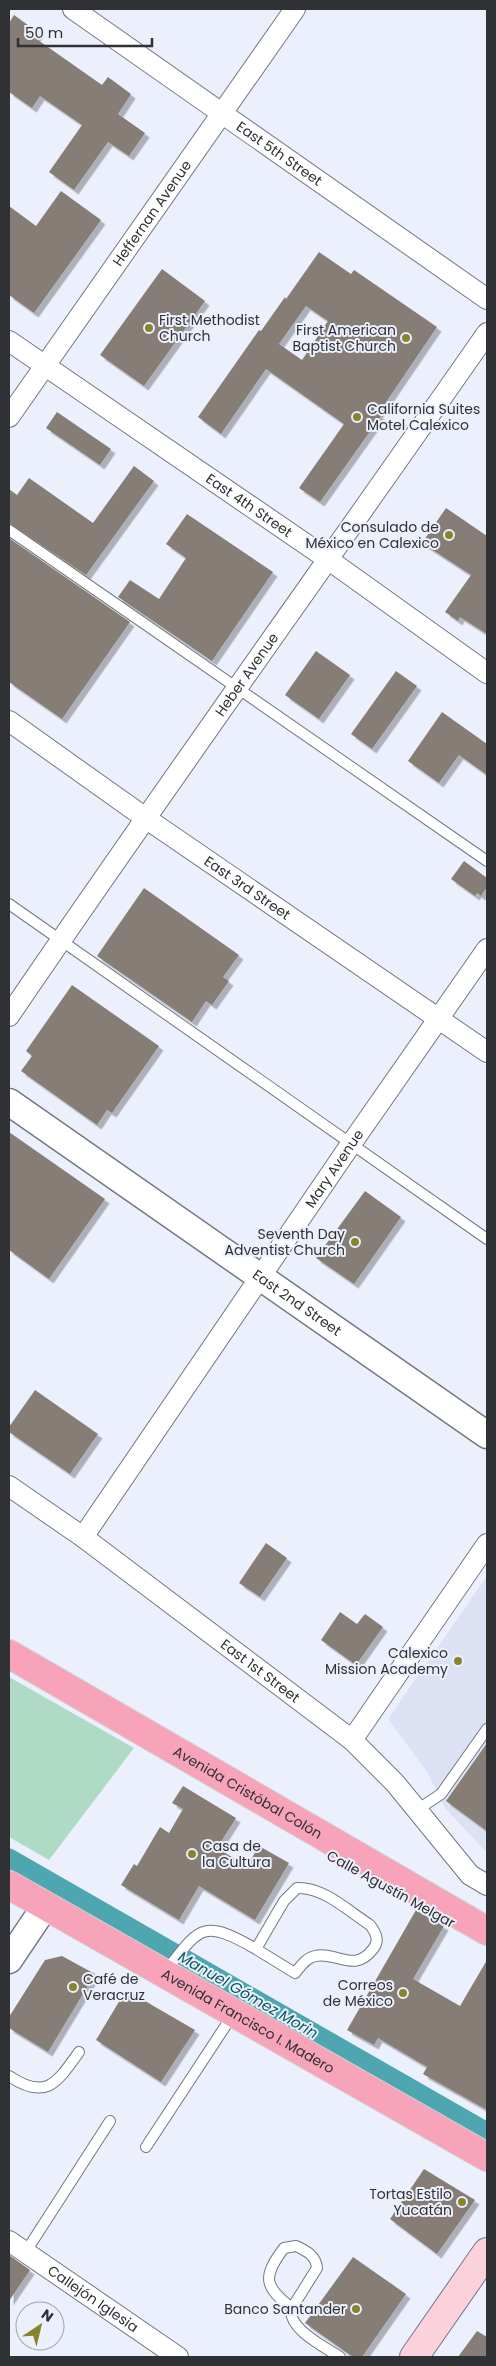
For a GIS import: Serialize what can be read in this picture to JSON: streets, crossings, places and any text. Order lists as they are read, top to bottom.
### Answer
{
  "streets": {
    "main road": ["Avenida Cristóbal Colón", "Calle Agustín Melgar", "Avenida Francisco I. Madero"],
    "street": [
      "East 5th Street",
      "Heffernan Avenue",
      "East 4th Street",
      "Heber Avenue",
      "East 3rd Street",
      "Mary Avenue",
      "East 2nd Street",
      "East 1st Street",
      "Callejón Iglesia"
    ]
  },
  "crossings": [
    ["East 5th Street", "Heffernan Avenue"],
    ["Heffernan Avenue", "East 4th Street"],
    ["East 4th Street", "Heber Avenue"],
    ["Heber Avenue", "East 3rd Street"],
    ["East 3rd Street", "Mary Avenue"],
    ["Mary Avenue", "East 2nd Street"],
    ["Mary Avenue", "East 1st Street"]
  ],
  "water": ["Manuel Gómez Morin"],
  "places": [
    "First Methodist Church",
    "First American Baptist Church",
    "California Suites Motel Calexico",
    "Consulado de México en Calexico",
    "Seventh Day Adventist Church",
    "Calexico Mission Academy",
    "Casa de la Cultura",
    "Café de Veracruz",
    "Correos de México",
    "Tortas Estilo Yucatán",
    "Banco Santander"
  ],
  "scale_bar": "50 m",
  "north": "top right"
}
